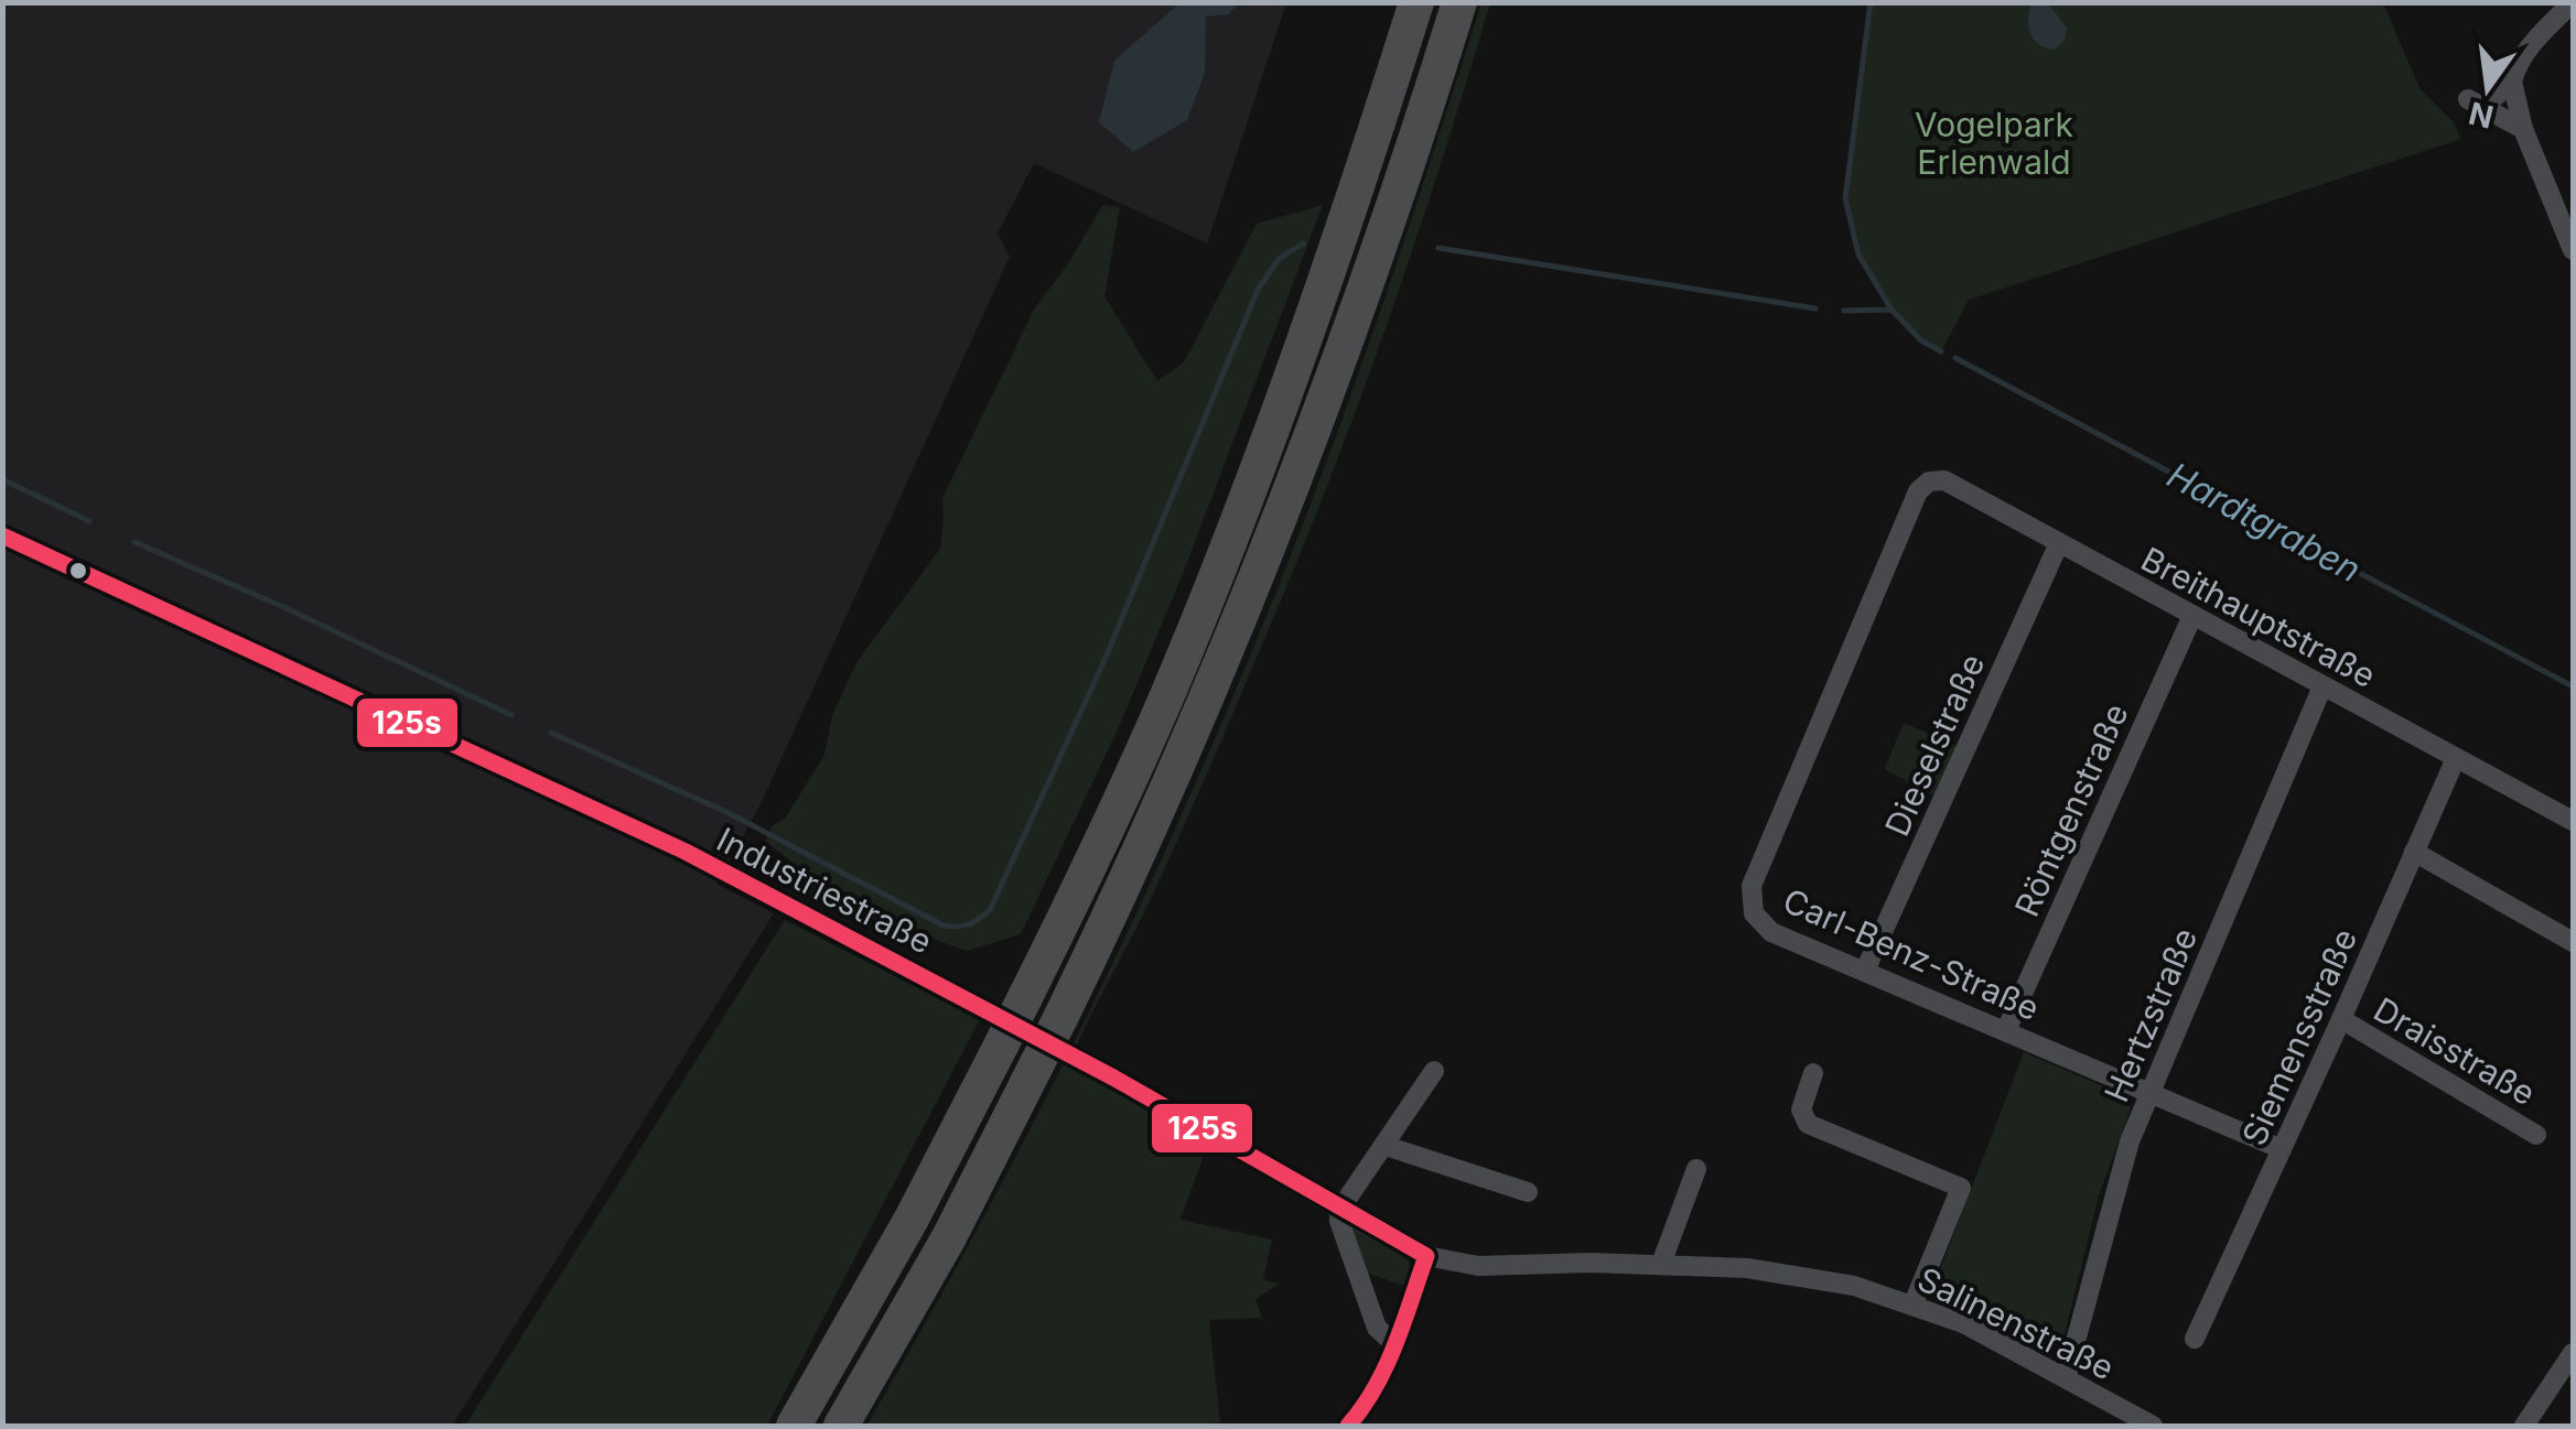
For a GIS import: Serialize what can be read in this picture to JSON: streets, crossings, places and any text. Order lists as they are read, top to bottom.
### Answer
{
  "streets": {
    "street": [
      "Breithauptstraße",
      "Dieselstraße",
      "Röntgenstraße",
      "Industriestraße",
      "Carl-Benz-Straße",
      "Hertzstraße",
      "Siemensstraße",
      "Draisstraße",
      "Salinenstraße"
    ]
  },
  "crossings": [
    ["Breithauptstraße", "Dieselstraße"],
    ["Breithauptstraße", "Röntgenstraße"],
    ["Breithauptstraße", "Carl-Benz-Straße"],
    ["Breithauptstraße", "Hertzstraße"],
    ["Breithauptstraße", "Siemensstraße"],
    ["Dieselstraße", "Carl-Benz-Straße"],
    ["Röntgenstraße", "Carl-Benz-Straße"],
    ["Industriestraße", "Salinenstraße"],
    ["Carl-Benz-Straße", "Hertzstraße"],
    ["Carl-Benz-Straße", "Siemensstraße"],
    ["Hertzstraße", "Salinenstraße"],
    ["Siemensstraße", "Draisstraße"]
  ],
  "water": ["Hardtgraben"],
  "parks": ["Vogelpark Erlenwald"],
  "lines": ["transit line 125s"],
  "north": "bottom"
}
